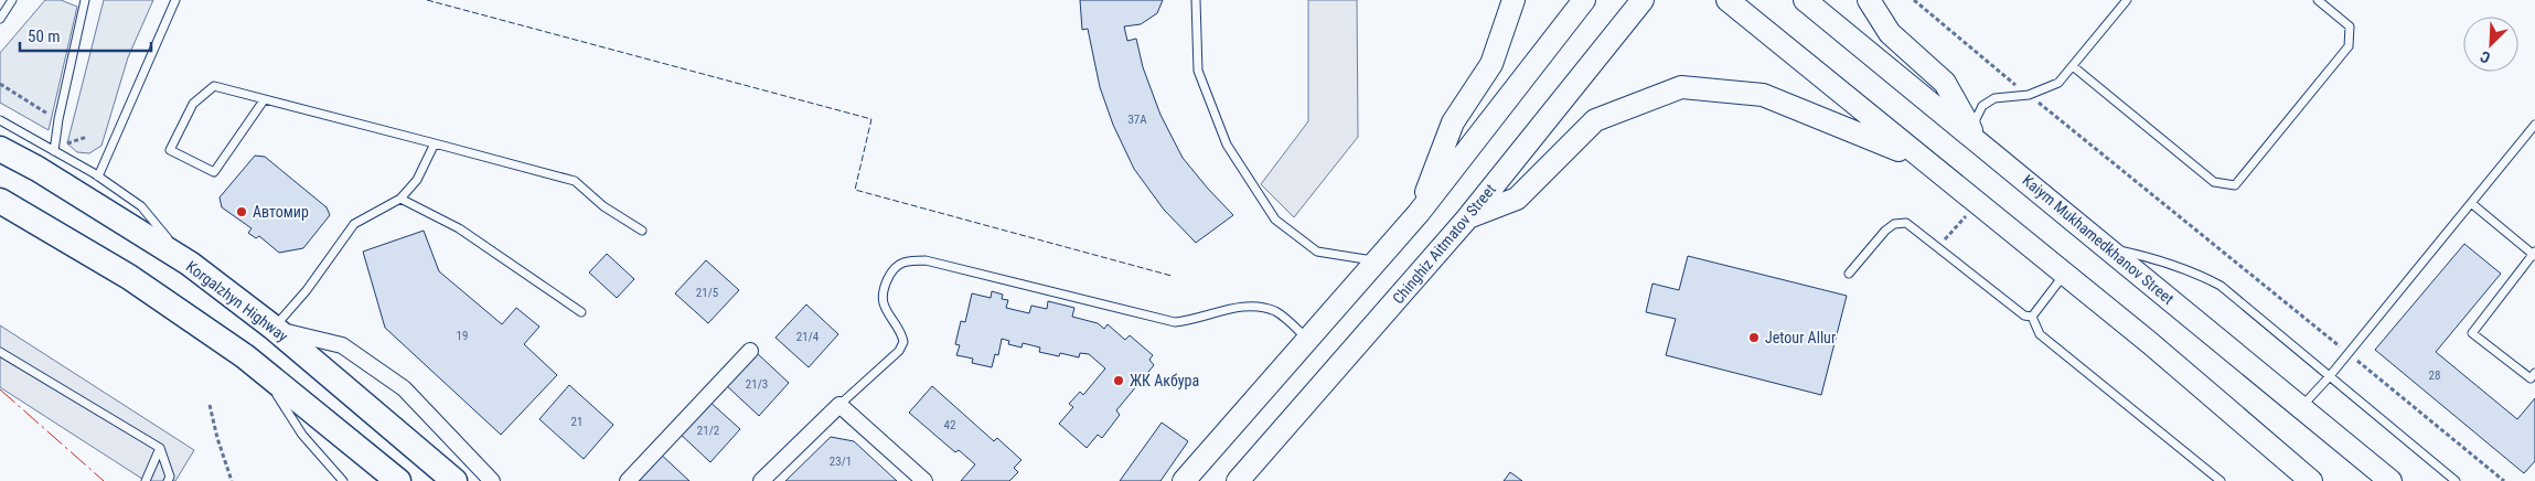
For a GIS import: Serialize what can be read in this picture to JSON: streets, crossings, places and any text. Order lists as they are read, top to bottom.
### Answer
{
  "streets": {
    "main road": ["Kaiym Mukhamedkhanov Street", "Chinghiz Aitmatov Street", "Korgalzhyn Highway"]
  },
  "places": ["Автомир", "Jetour Allur", "ЖК Акбура"],
  "house_numbers": [
    "37А",
    "21/5",
    "19",
    "21/4",
    "28",
    "21/3",
    "21",
    "42",
    "21/2",
    "23/1"
  ],
  "scale_bar": "50 m",
  "north": "bottom left"
}
